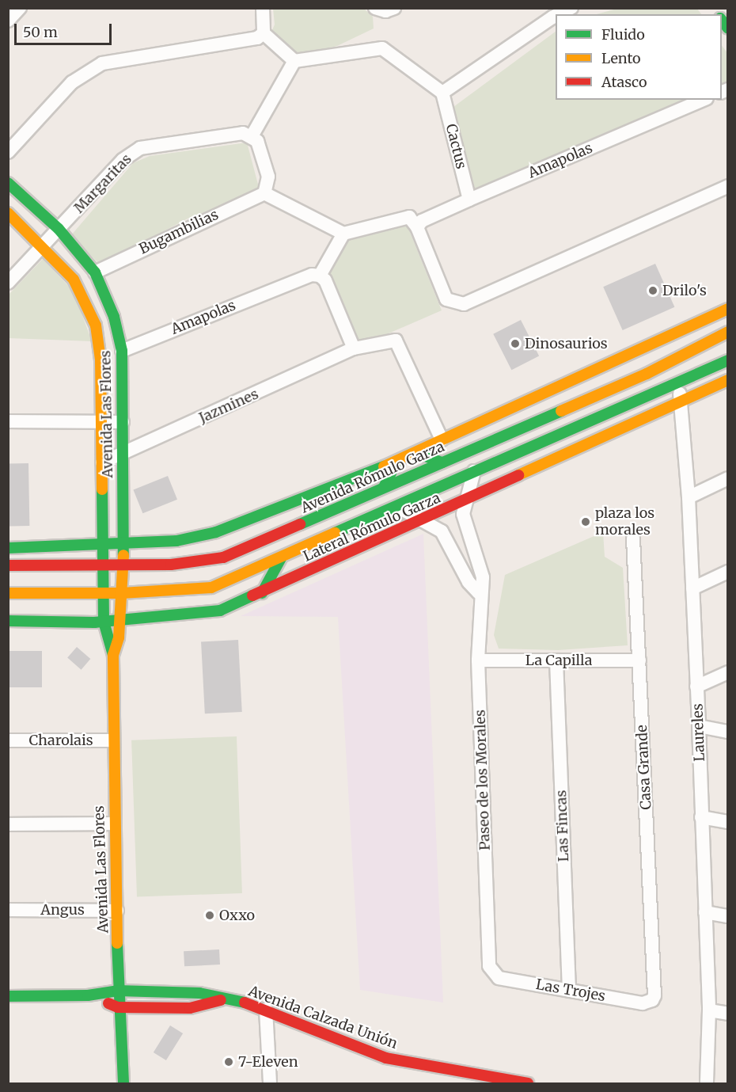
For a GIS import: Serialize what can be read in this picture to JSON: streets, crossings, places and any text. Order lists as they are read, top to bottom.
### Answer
{
  "streets": {
    "street": [
      "Cactus",
      "Amapolas",
      "Margaritas",
      "Bugambilias",
      "Jazmines",
      "Avenida Las Flores",
      "Avenida Rómulo Garza",
      "Lateral Rómulo Garza",
      "La Capilla",
      "Laureles",
      "Charolais",
      "Casa Grande",
      "Paseo de los Morales",
      "Las Fincas",
      "Angus",
      "Las Trojes",
      "Avenida Calzada Unión"
    ]
  },
  "crossings": [
    ["Cactus", "Amapolas"],
    ["Amapolas", "Avenida Las Flores"],
    ["Margaritas", "Avenida Las Flores"],
    ["Bugambilias", "Avenida Las Flores"],
    ["Jazmines", "Avenida Las Flores"],
    ["Avenida Las Flores", "Avenida Rómulo Garza"],
    ["Avenida Las Flores", "Lateral Rómulo Garza"],
    ["Avenida Las Flores", "Charolais"],
    ["Avenida Las Flores", "Angus"],
    ["Avenida Las Flores", "Avenida Calzada Unión"],
    ["Lateral Rómulo Garza", "Laureles"],
    ["Lateral Rómulo Garza", "Paseo de los Morales"],
    ["La Capilla", "Casa Grande"],
    ["La Capilla", "Paseo de los Morales"],
    ["La Capilla", "Las Fincas"],
    ["Casa Grande", "Las Trojes"],
    ["Paseo de los Morales", "Las Trojes"],
    ["Las Fincas", "Las Trojes"]
  ],
  "places": [
    "Drilo's",
    "Dinosaurios",
    "plaza los morales",
    "Oxxo",
    "7-Eleven"
  ],
  "legend": ["Fluido", "Lento", "Atasco"],
  "scale_bar": "50 m"
}
